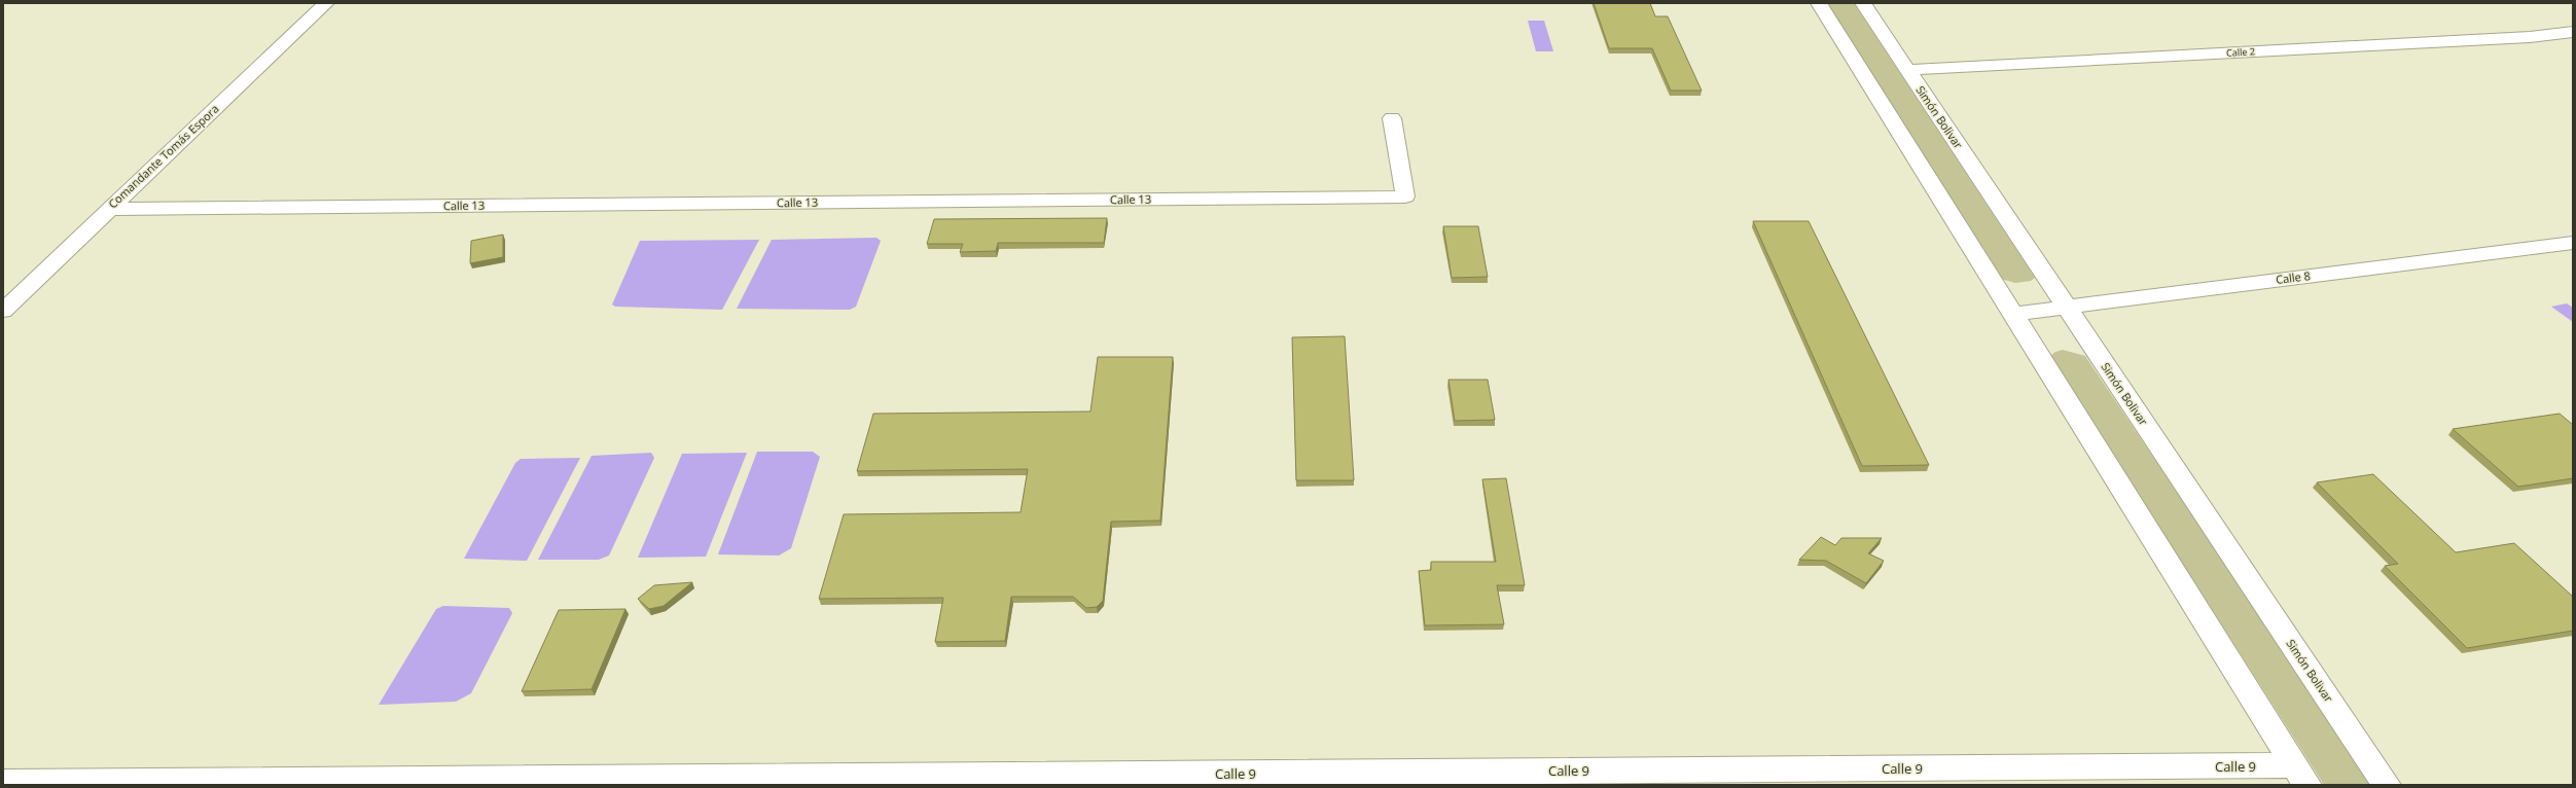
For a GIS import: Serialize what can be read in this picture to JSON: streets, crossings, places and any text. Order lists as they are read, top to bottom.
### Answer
{
  "streets": {
    "street": [
      "Calle 2",
      "Simón Bolivar",
      "Comandante Tomás Espora",
      "Calle 13",
      "Calle 8",
      "Calle 9"
    ]
  },
  "crossings": [
    ["Calle 2", "Simón Bolivar"],
    ["Simón Bolivar", "Calle 8"],
    ["Comandante Tomás Espora", "Calle 13"]
  ]
}
